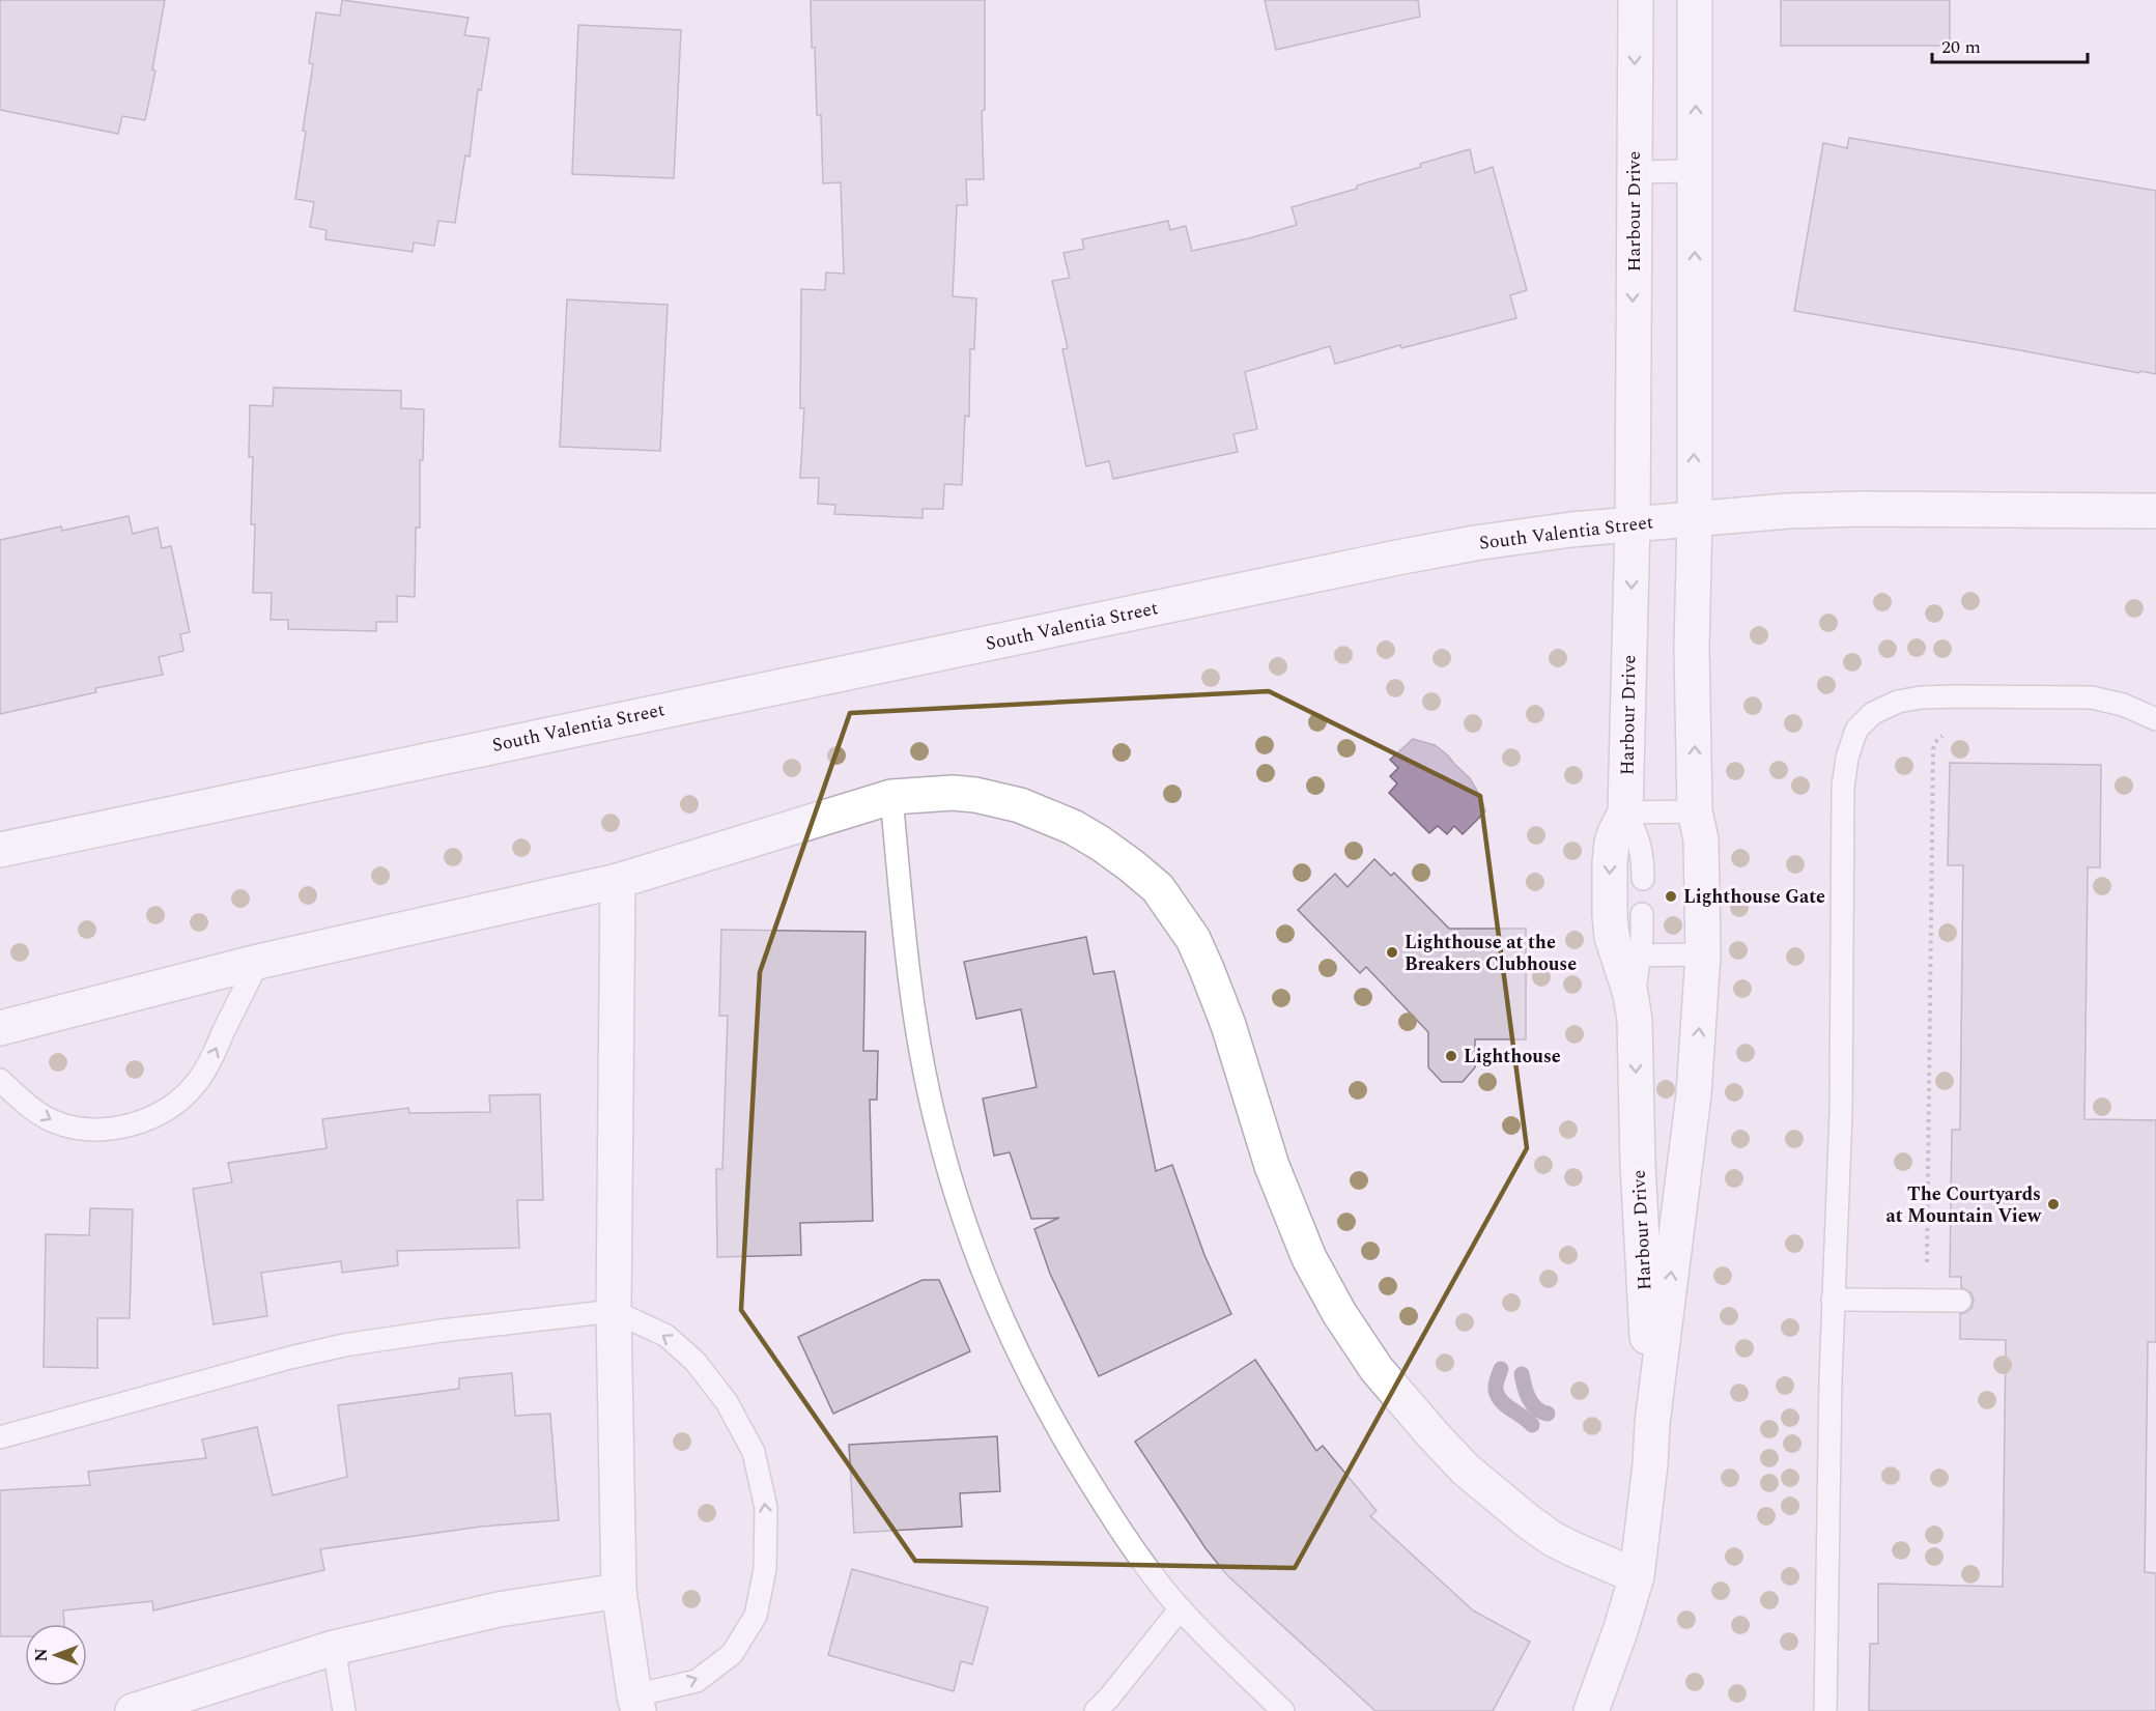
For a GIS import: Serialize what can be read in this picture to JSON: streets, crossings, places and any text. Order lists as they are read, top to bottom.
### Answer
{
  "streets": {
    "street": ["Harbour Drive", "South Valentia Street"]
  },
  "crossings": [
    ["Harbour Drive", "South Valentia Street"]
  ],
  "places": [
    "Lighthouse Gate",
    "Lighthouse at the Breakers Clubhouse",
    "Lighthouse",
    "The Courtyards at Mountain View"
  ],
  "scale_bar": "20 m",
  "north": "left"
}
